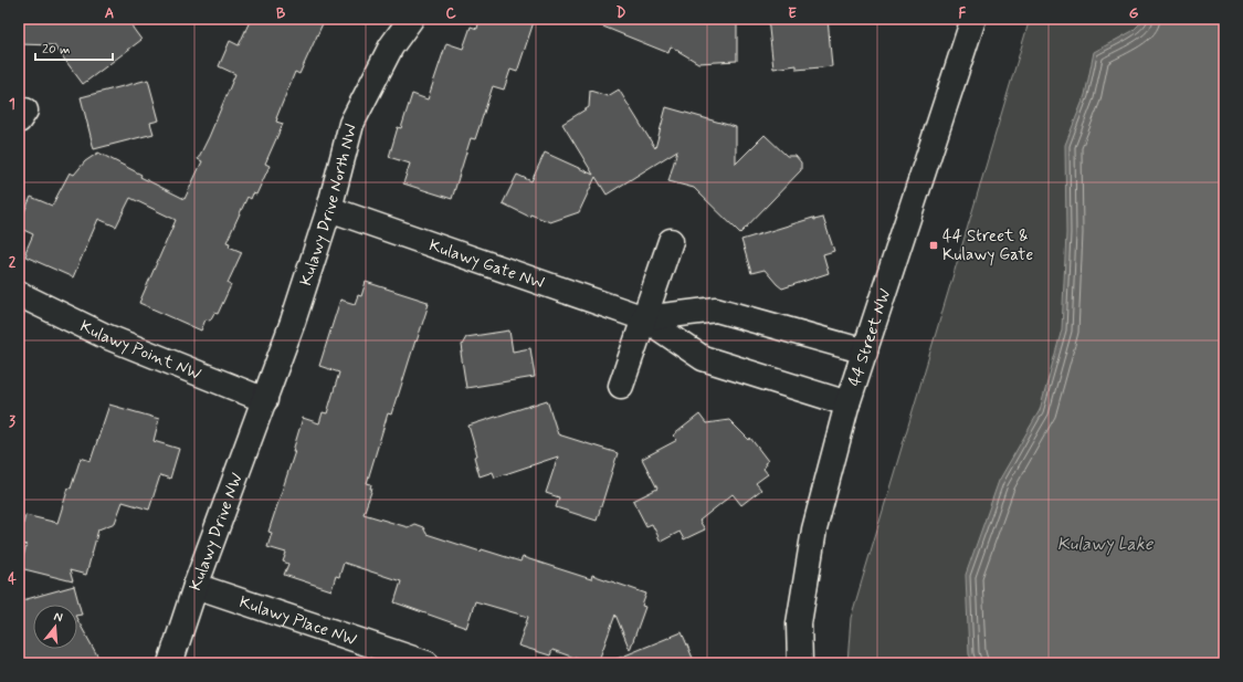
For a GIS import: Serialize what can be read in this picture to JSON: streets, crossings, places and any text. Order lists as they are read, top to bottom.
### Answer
{
  "streets": {
    "street": [
      "Kulawy Drive North NW",
      "Kulawy Gate NW",
      "44 Street NW",
      "Kulawy Point NW",
      "Kulawy Drive NW",
      "Kulawy Place NW"
    ]
  },
  "crossings": [
    ["Kulawy Drive North NW", "Kulawy Gate NW"],
    ["Kulawy Drive North NW", "Kulawy Point NW"],
    ["Kulawy Drive North NW", "Kulawy Drive NW"],
    ["Kulawy Gate NW", "44 Street NW"],
    ["Kulawy Point NW", "Kulawy Drive NW"],
    ["Kulawy Drive NW", "Kulawy Place NW"]
  ],
  "water": ["Kulawy Lake"],
  "places": {
    "transit": ["44 Street & Kulawy Gate"]
  },
  "scale_bar": "20 m",
  "north": "top",
  "grid": {
    "columns": [
      "A",
      "B",
      "C",
      "D",
      "E",
      "F",
      "G"
    ],
    "rows": [
      "1",
      "2",
      "3",
      "4"
    ]
  }
}
